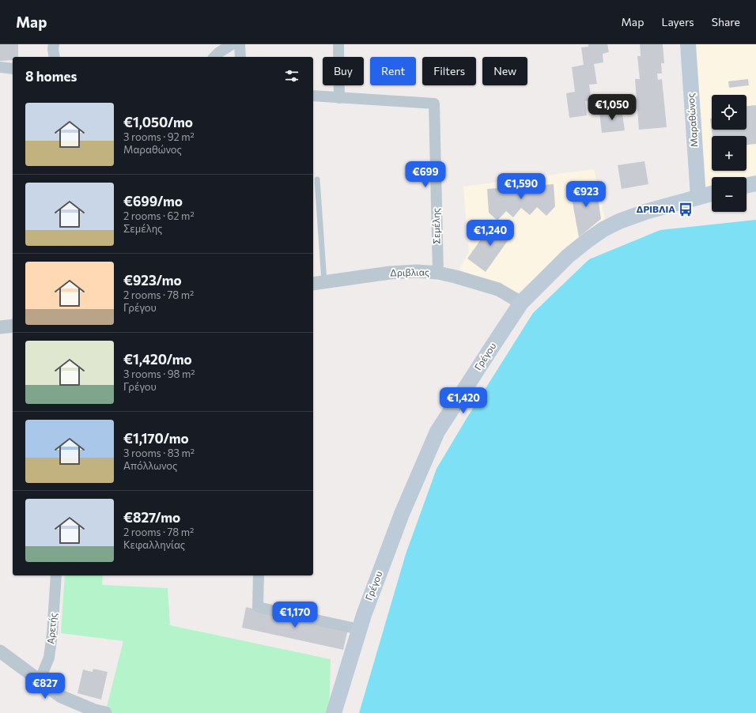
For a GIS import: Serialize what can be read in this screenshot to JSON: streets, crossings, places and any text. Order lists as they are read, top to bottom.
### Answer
{
  "streets": {
    "main road": ["Μαραθώνος", "Γρέγου"],
    "street": ["Σεμέλης", "Δριβλιας", "Αρετής"]
  },
  "crossings": [
    ["Μαραθώνος", "Γρέγου"],
    ["Σεμέλης", "Δριβλιας"],
    ["Δριβλιας", "Γρέγου"]
  ],
  "places": {
    "bus stop": ["ΔΡΙΒΛΙΑ"]
  },
  "page": {
    "header": "Map",
    "nav": ["Map", "Layers", "Share"],
    "chip": [
      "Buy",
      "Rent",
      "Filters",
      "New"
    ],
    "heading": "8 homes",
    "price": [
      "€1,050",
      "€699",
      "€1,590",
      "€923",
      "€1,240",
      "€1,420",
      "€1,170",
      "€827"
    ],
    "map_buttons": ["+", "−"],
    "list": [
      {
        "name": "€1,050/mo",
        "note": "3 rooms · 92 m² · Μαραθώνος"
      },
      {
        "name": "€699/mo",
        "note": "2 rooms · 62 m² · Σεμέλης"
      },
      {
        "name": "€923/mo",
        "note": "2 rooms · 78 m² · Γρέγου"
      },
      {
        "name": "€1,420/mo",
        "note": "3 rooms · 98 m² · Γρέγου"
      },
      {
        "name": "€1,170/mo",
        "note": "3 rooms · 83 m² · Απόλλωνος"
      },
      {
        "name": "€827/mo",
        "note": "2 rooms · 78 m² · Κεφαλληνίας"
      }
    ]
  }
}
